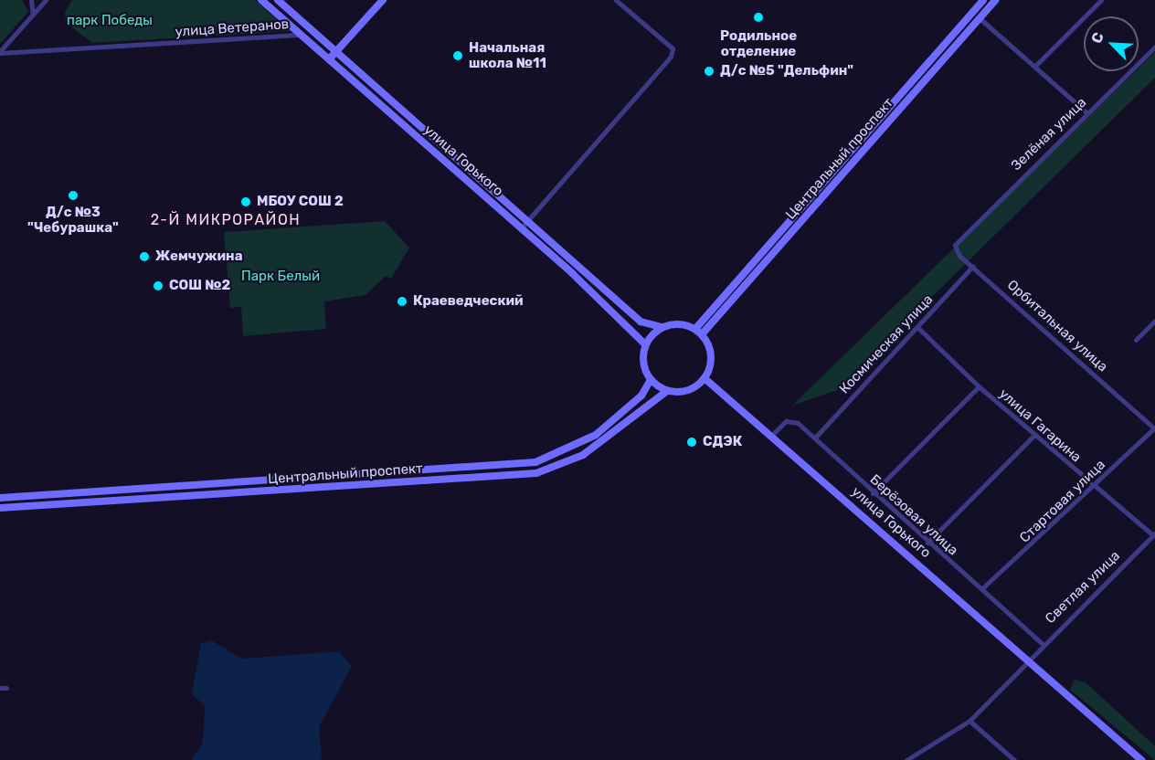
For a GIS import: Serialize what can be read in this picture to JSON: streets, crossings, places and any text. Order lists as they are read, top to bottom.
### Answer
{
  "streets": {
    "main road": ["Центральный проспект", "улица Горького"],
    "street": [
      "улица Ветеранов",
      "Зелёная улица",
      "Орбитальная улица",
      "Космическая улица",
      "улица Гагарина",
      "Стартовая улица",
      "Берёзовая улица",
      "Светлая улица"
    ]
  },
  "crossings": [
    ["улица Ветеранов", "улица Горького"],
    ["Зелёная улица", "Орбитальная улица"],
    ["Центральный проспект", "улица Горького"],
    ["улица Горького", "Берёзовая улица"],
    ["улица Горького", "Светлая улица"],
    ["Орбитальная улица", "Космическая улица"],
    ["Орбитальная улица", "Стартовая улица"],
    ["Космическая улица", "улица Гагарина"],
    ["Космическая улица", "Берёзовая улица"],
    ["улица Гагарина", "Стартовая улица"],
    ["улица Гагарина", "Светлая улица"],
    ["Стартовая улица", "Берёзовая улица"],
    ["Берёзовая улица", "Светлая улица"]
  ],
  "districts": ["2-Й МИКРОРАЙОН"],
  "parks": ["парк Победы", "Парк Белый"],
  "places": [
    "Родильное отделение",
    "Начальная школа №11",
    "Д/c №5 \"Дельфин\"",
    "Д/c №3 \"Чебурашка\"",
    "МБОУ СОШ 2",
    "Жемчужина",
    "СОШ №2",
    "Краеведческий",
    "СДЭК"
  ],
  "north": "top left"
}
